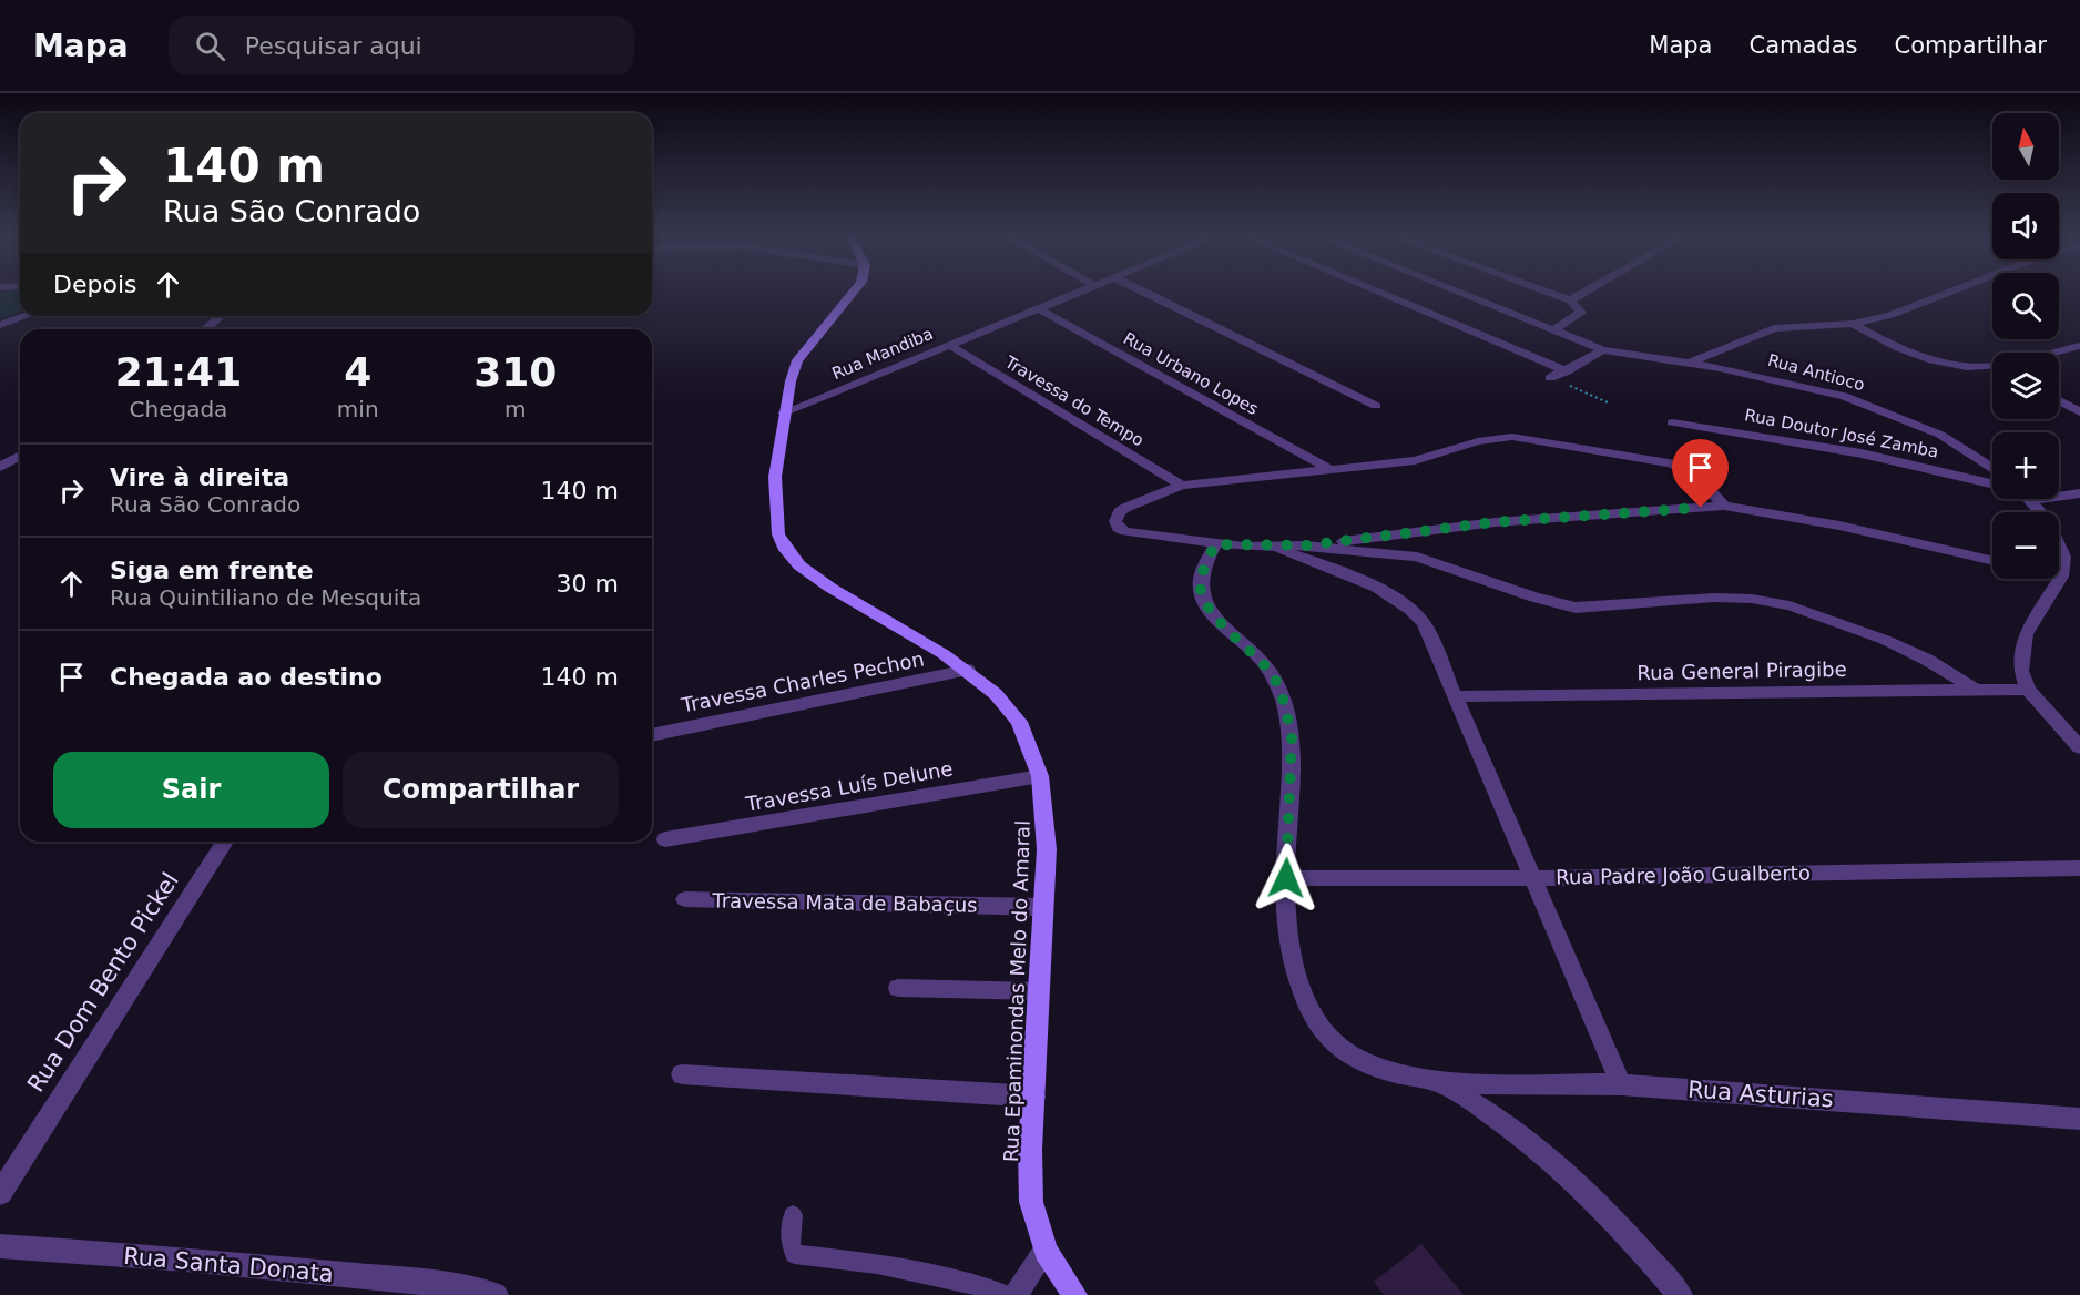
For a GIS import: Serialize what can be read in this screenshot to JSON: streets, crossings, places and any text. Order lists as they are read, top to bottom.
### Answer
{
  "streets": {
    "street": [
      "Rua Mandiba",
      "Rua Antioco",
      "Rua Urbano Lopes",
      "Travessa do Tempo",
      "Rua Doutor José Zamba",
      "Rua General Piragibe",
      "Travessa Charles Pechon",
      "Travessa Luís Delune",
      "Rua Padre João Gualberto",
      "Travessa Mata de Babaçus",
      "Rua Dom Bento Pickel",
      "Rua Epaminondas Melo do Amaral",
      "Rua Asturias",
      "Rua Santa Donata"
    ]
  },
  "crossings": [
    ["Rua Mandiba", "Rua Urbano Lopes"],
    ["Rua Mandiba", "Travessa do Tempo"],
    ["Rua Mandiba", "Rua Epaminondas Melo do Amaral"],
    ["Travessa Charles Pechon", "Rua Epaminondas Melo do Amaral"],
    ["Travessa Luís Delune", "Rua Epaminondas Melo do Amaral"],
    ["Rua Padre João Gualberto", "Rua Asturias"],
    ["Travessa Mata de Babaçus", "Rua Epaminondas Melo do Amaral"]
  ],
  "north": "top",
  "page": {
    "header": "Mapa",
    "search": "Pesquisar aqui",
    "nav": ["Mapa", "Camadas", "Compartilhar"],
    "map_buttons": ["+", "−"],
    "turn": ["140 m", "Rua São Conrado"],
    "then": "Depois",
    "eta": [
      "21:41",
      "Chegada",
      "4",
      "min",
      "310",
      "m"
    ],
    "list": [
      {
        "name": "Vire à direita",
        "note": "Rua São Conrado",
        "value": "140 m"
      },
      {
        "name": "Siga em frente",
        "note": "Rua Quintiliano de Mesquita",
        "value": "30 m"
      },
      {
        "name": "Chegada ao destino",
        "value": "140 m"
      }
    ],
    "buttons": ["Sair", "Compartilhar"]
  }
}
